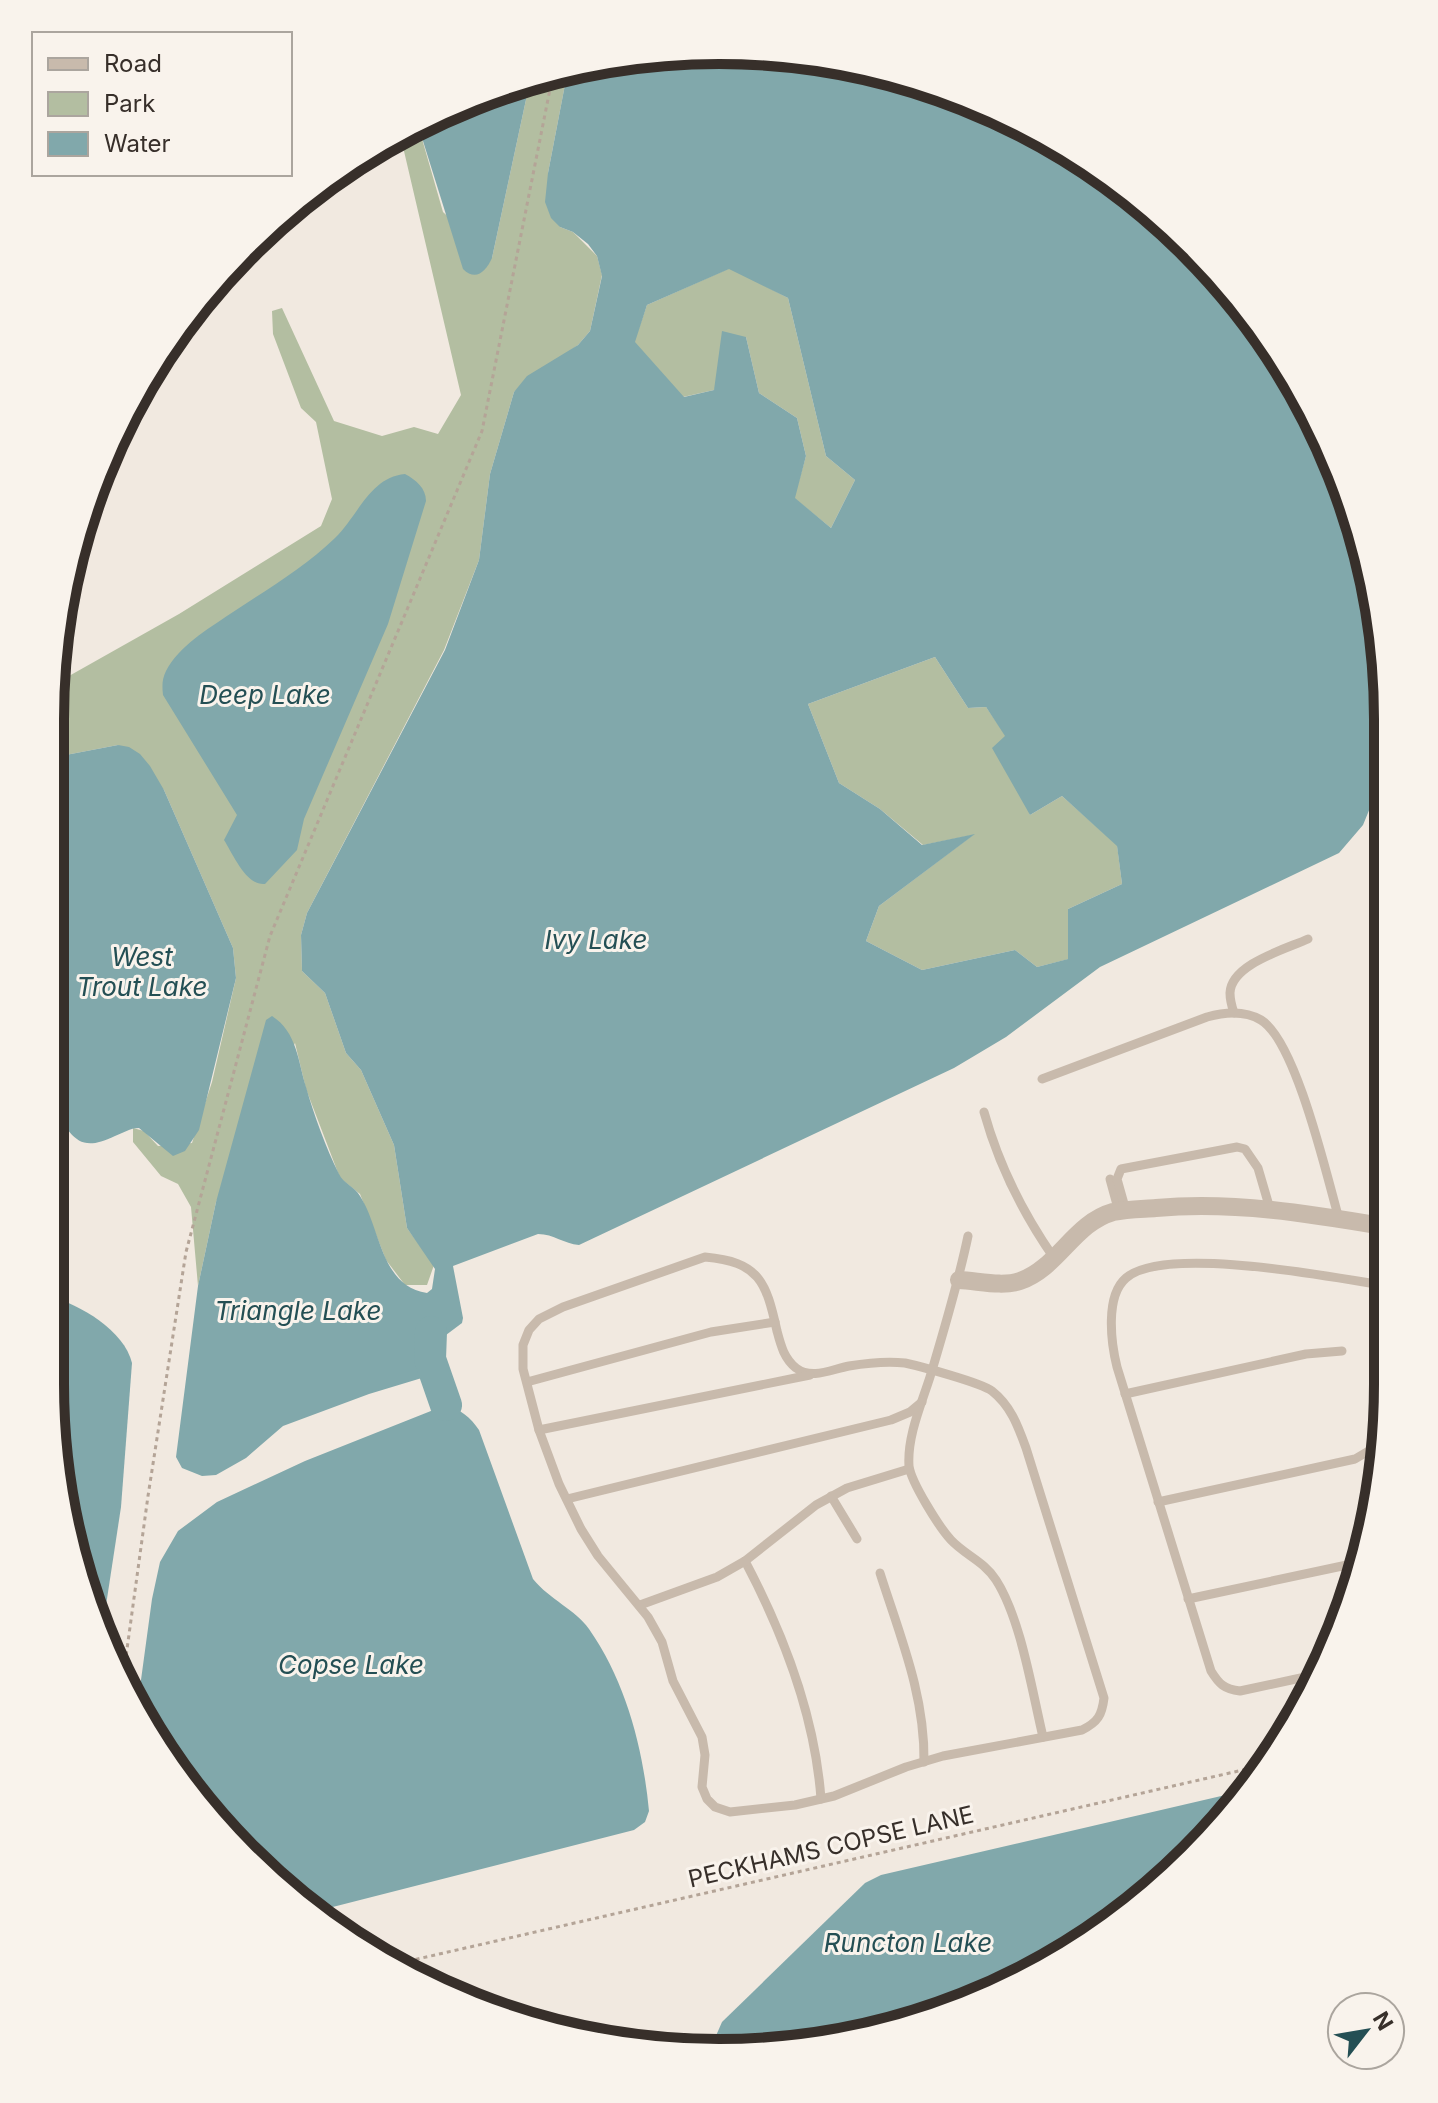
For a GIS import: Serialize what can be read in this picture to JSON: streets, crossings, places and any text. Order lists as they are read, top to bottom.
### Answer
{
  "streets": {
    "path": ["PECKHAMS COPSE LANE"]
  },
  "water": [
    "Deep Lake",
    "Ivy Lake",
    "West Trout Lake",
    "Triangle Lake",
    "Copse Lake",
    "Runcton Lake"
  ],
  "legend": ["Road", "Park", "Water"],
  "north": "top right"
}
